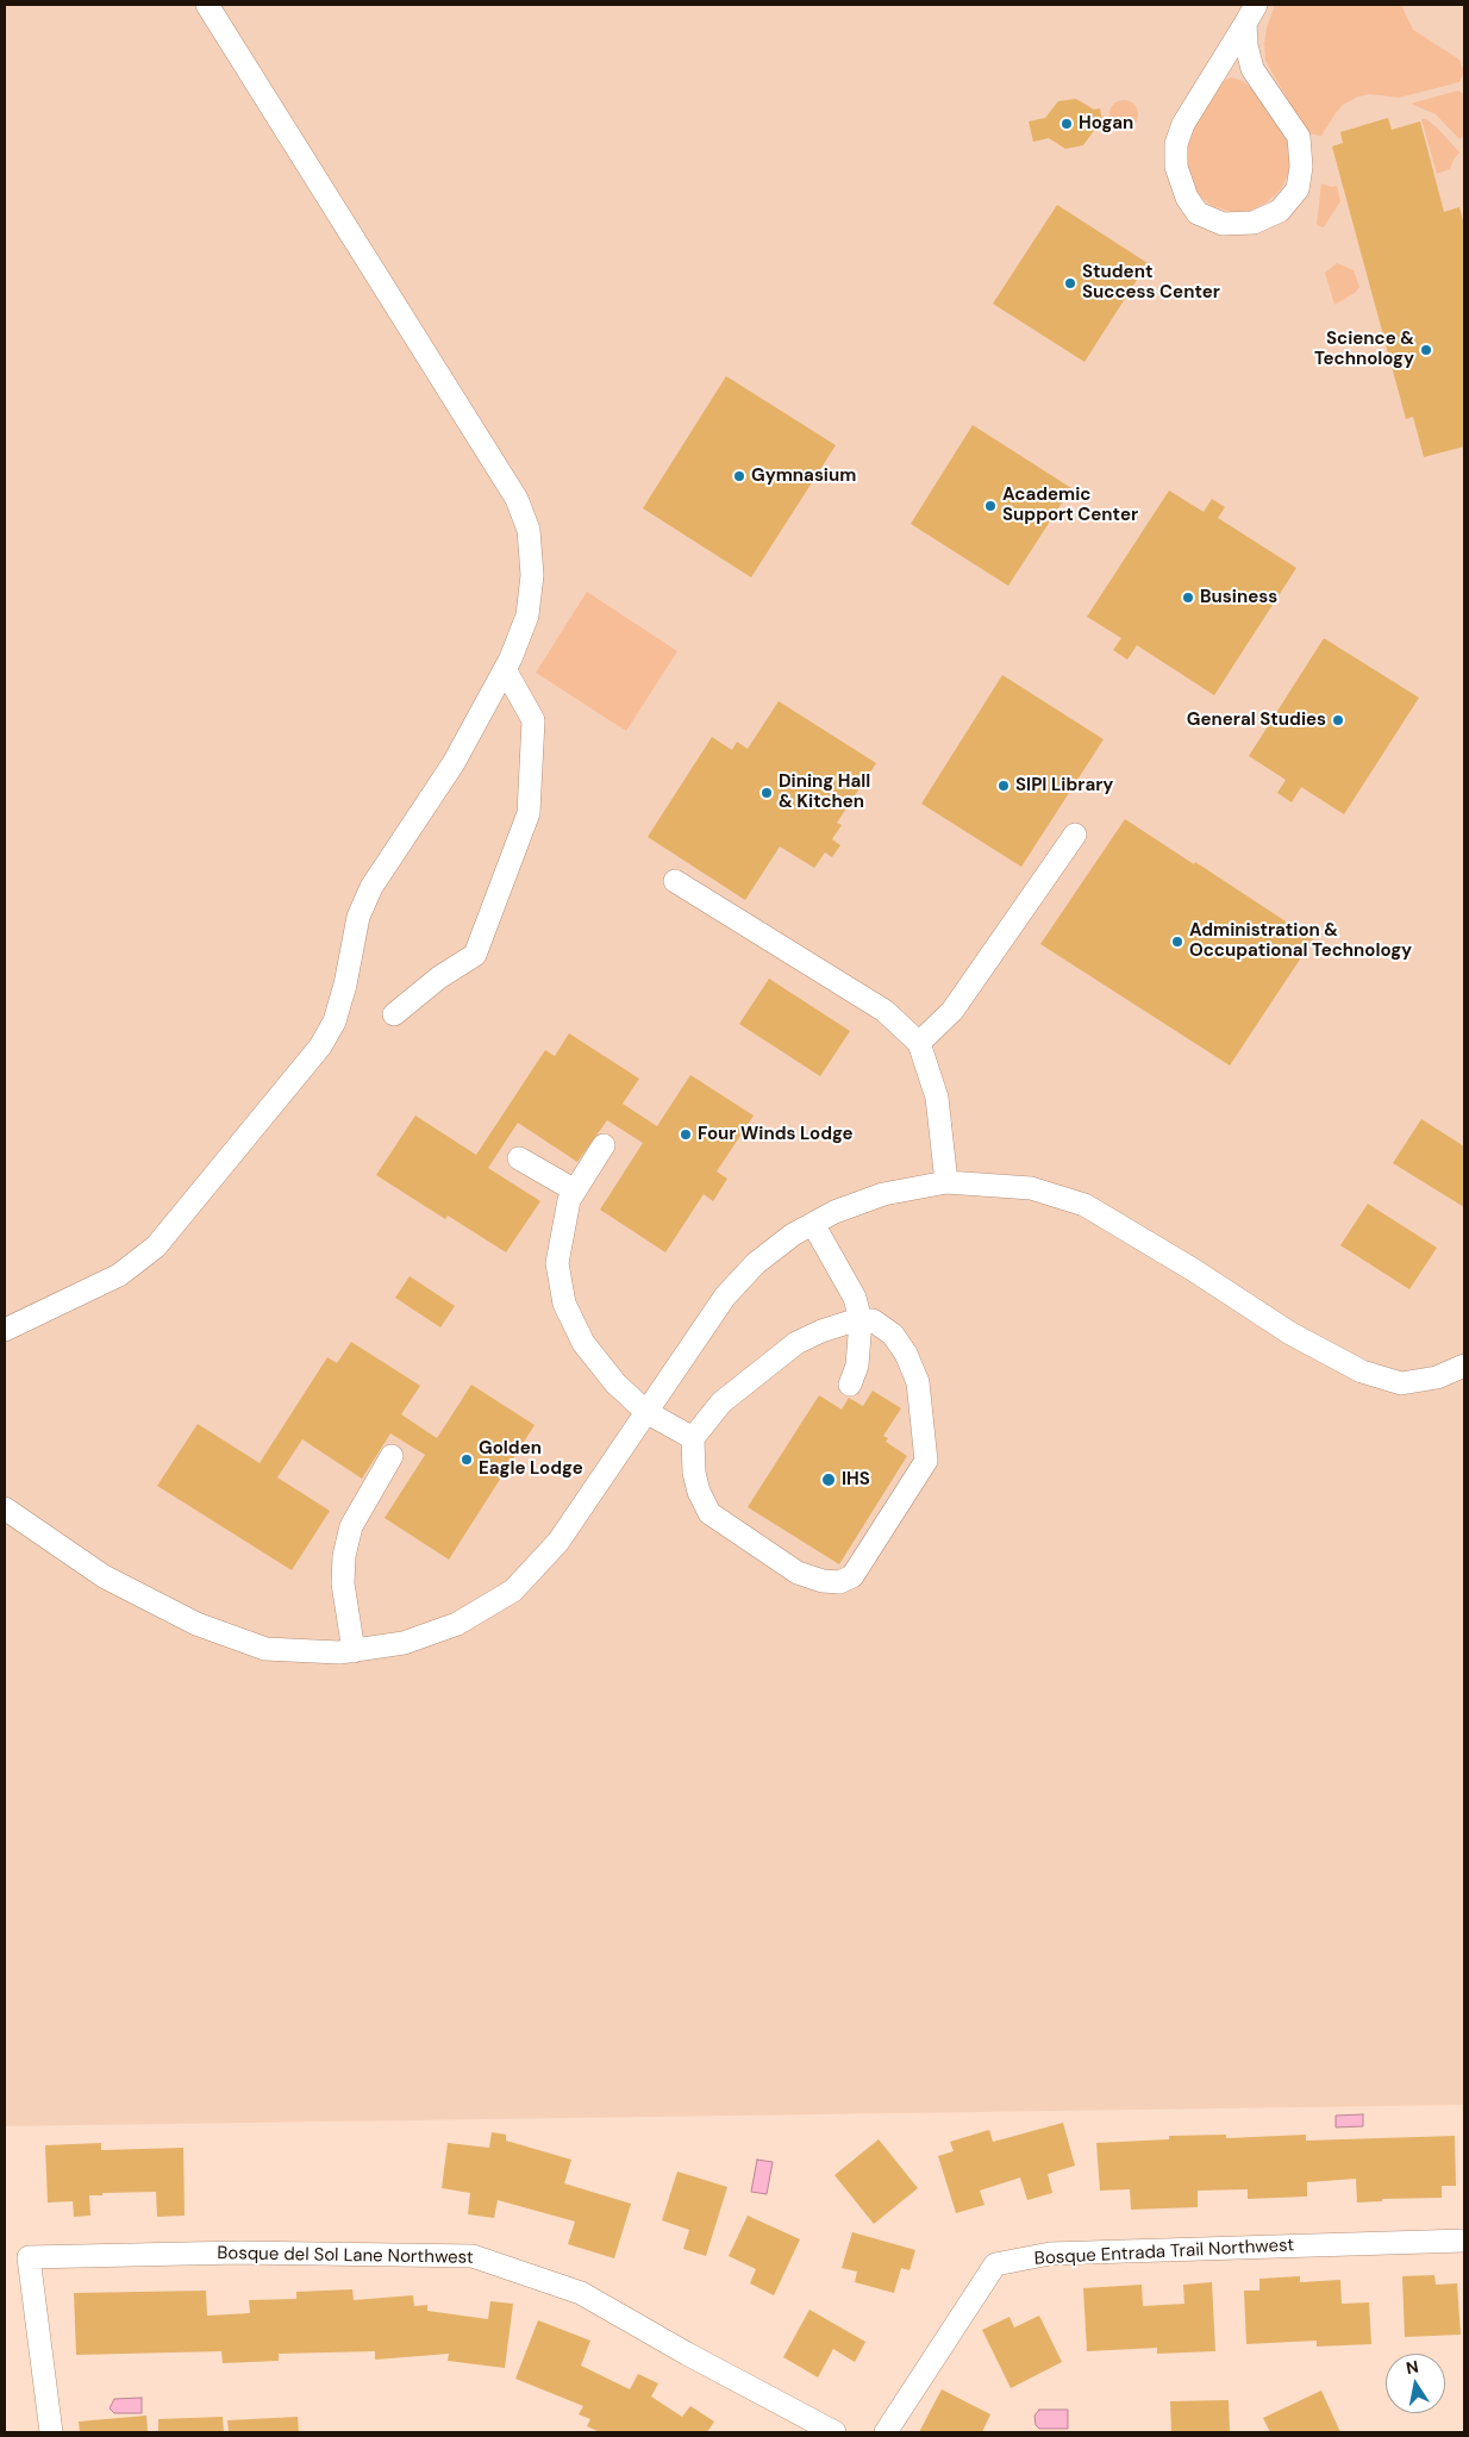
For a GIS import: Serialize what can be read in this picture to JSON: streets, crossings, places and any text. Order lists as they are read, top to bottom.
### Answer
{
  "streets": {
    "street": ["Bosque Entrada Trail Northwest", "Bosque del Sol Lane Northwest"]
  },
  "places": [
    "Hogan",
    "Student Success Center",
    "Science & Technology",
    "Gymnasium",
    "Academic Support Center",
    "Business",
    "General Studies",
    "SIPI Library",
    "Dining Hall & Kitchen",
    "Administration & Occupational Technology",
    "Four Winds Lodge",
    "Golden Eagle Lodge",
    "IHS"
  ],
  "north": "top"
}
